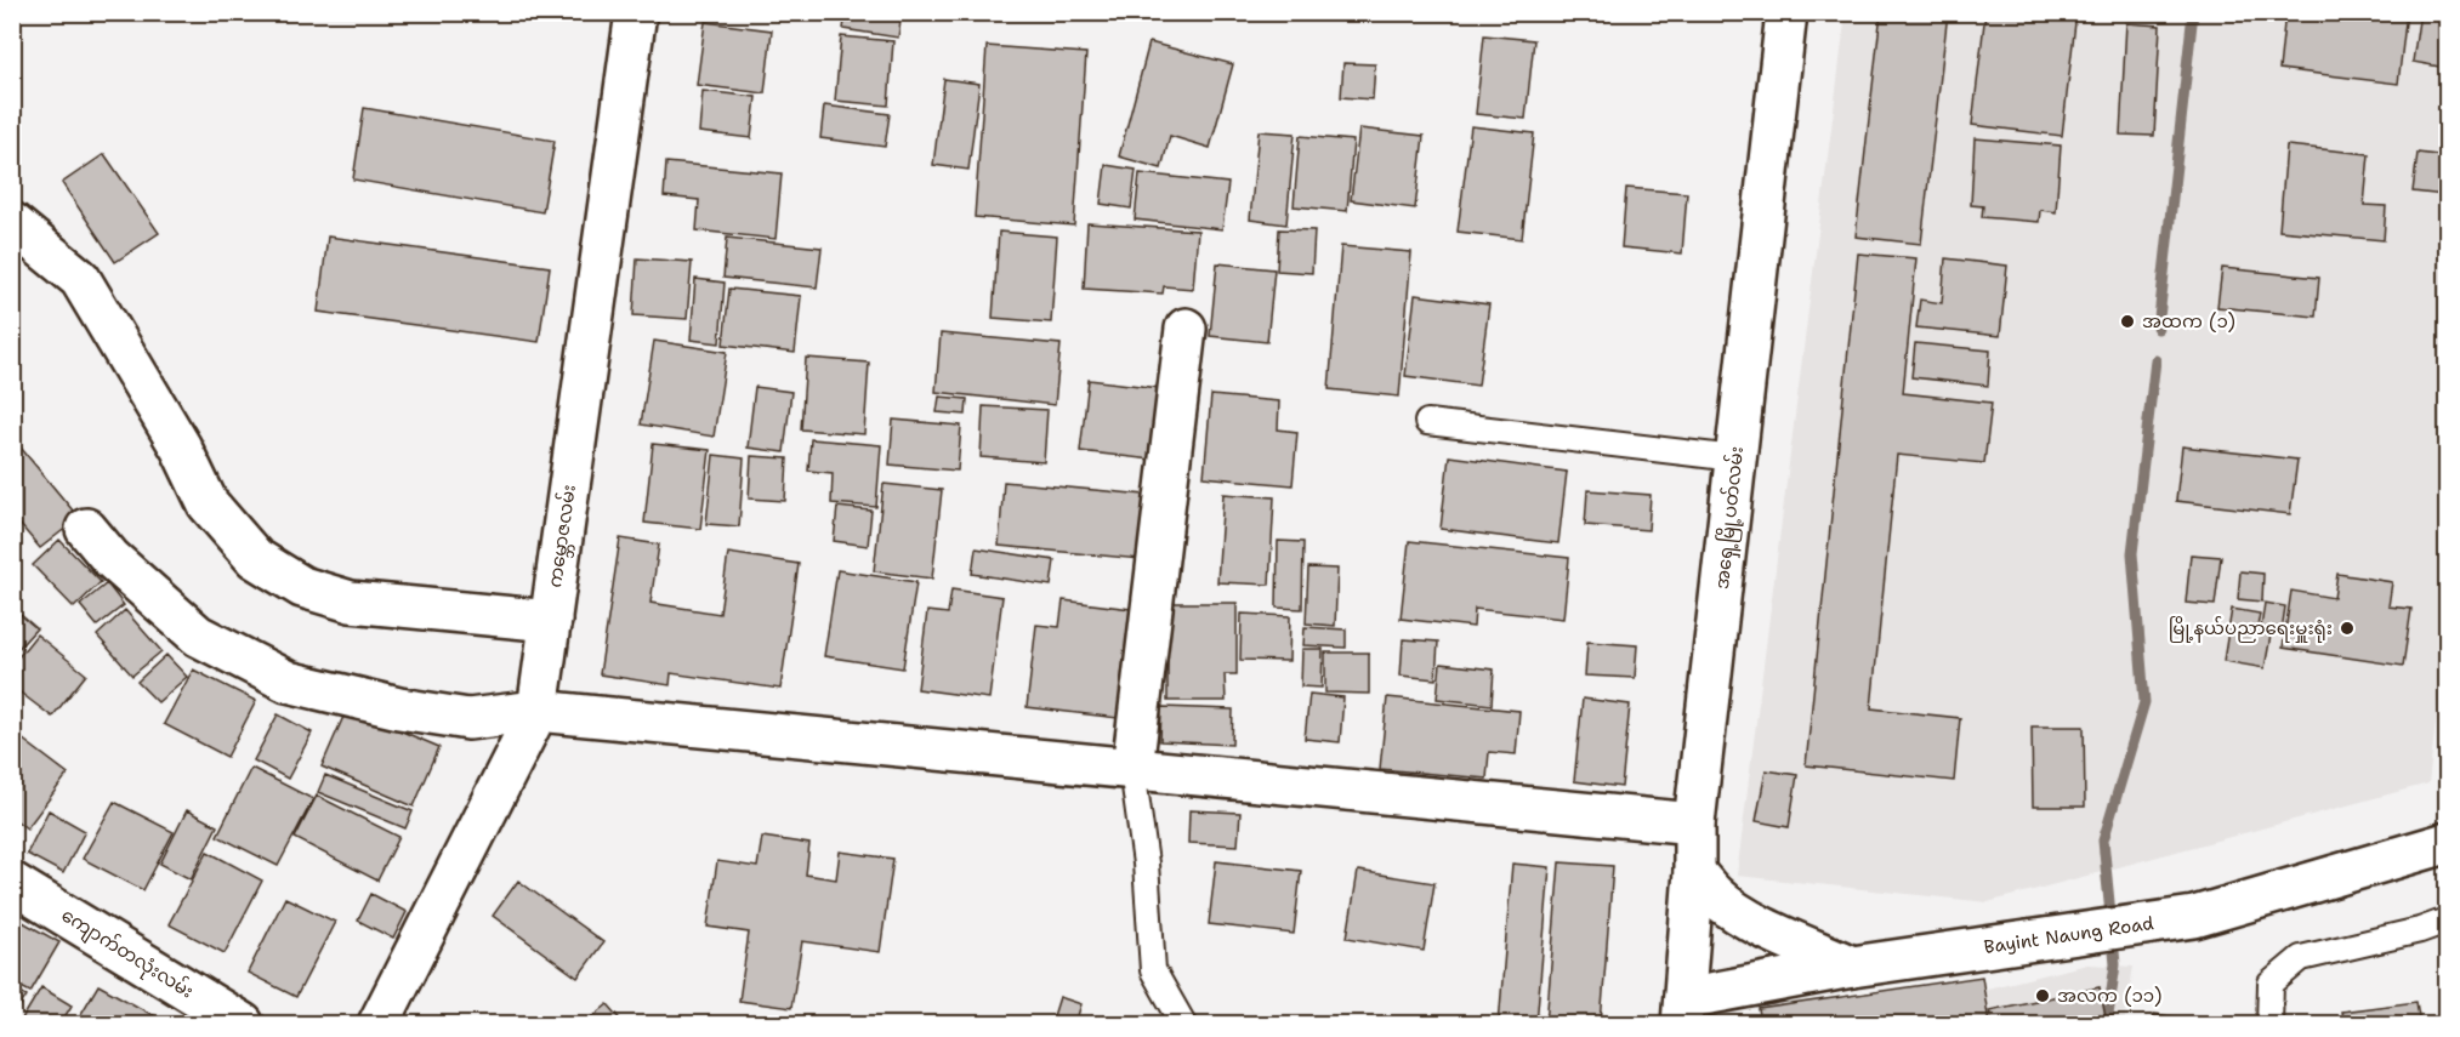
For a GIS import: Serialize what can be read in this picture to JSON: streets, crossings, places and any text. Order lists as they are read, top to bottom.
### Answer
{
  "streets": {
    "street": [
      "အရှေ့မြို့ပတ်လမ်း",
      "ကမ္ဘောဇလမ်း",
      "Bayint Naung Road",
      "ကျောက်တလုံးလမ်း"
    ]
  },
  "crossings": [
    ["အရှေ့မြို့ပတ်လမ်း", "Bayint Naung Road"]
  ],
  "places": ["အထက (၁)", "မြို့နယ်ပညာရေးမှူးရုံး", "အလက (၁၁)"]
}
